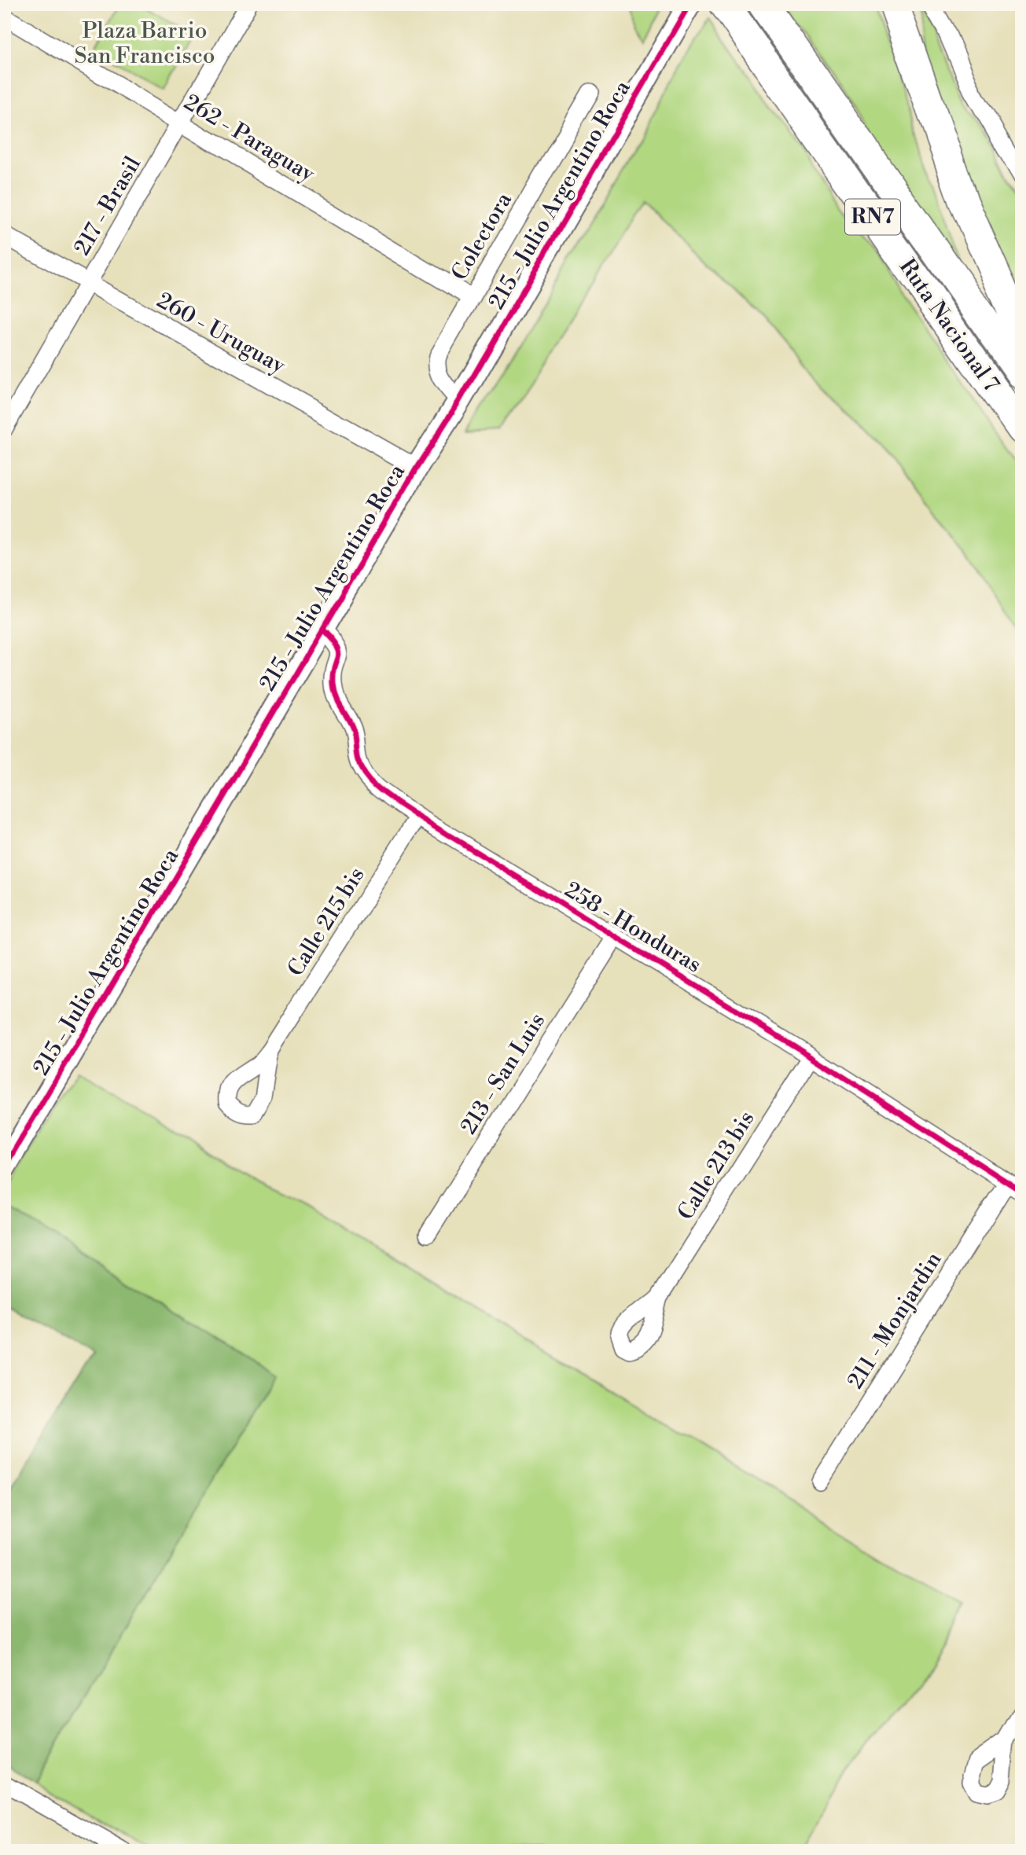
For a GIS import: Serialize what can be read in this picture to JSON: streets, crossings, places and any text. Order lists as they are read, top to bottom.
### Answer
{
  "streets": {
    "highway": ["RN7", "Ruta Nacional 7"],
    "street": [
      "262 - Paraguay",
      "215 - Julio Argentino Roca",
      "217 - Brasil",
      "Colectora",
      "260 - Uruguay",
      "Calle 215 bis",
      "258 - Honduras",
      "213 - San Luis",
      "Calle 213 bis",
      "211 - Monjardin"
    ]
  },
  "crossings": [
    ["262 - Paraguay", "217 - Brasil"],
    ["262 - Paraguay", "Colectora"],
    ["215 - Julio Argentino Roca", "Colectora"],
    ["215 - Julio Argentino Roca", "260 - Uruguay"],
    ["215 - Julio Argentino Roca", "258 - Honduras"],
    ["217 - Brasil", "260 - Uruguay"],
    ["Calle 215 bis", "258 - Honduras"],
    ["258 - Honduras", "213 - San Luis"],
    ["258 - Honduras", "Calle 213 bis"],
    ["258 - Honduras", "211 - Monjardin"]
  ],
  "parks": ["Plaza Barrio San Francisco"]
}
